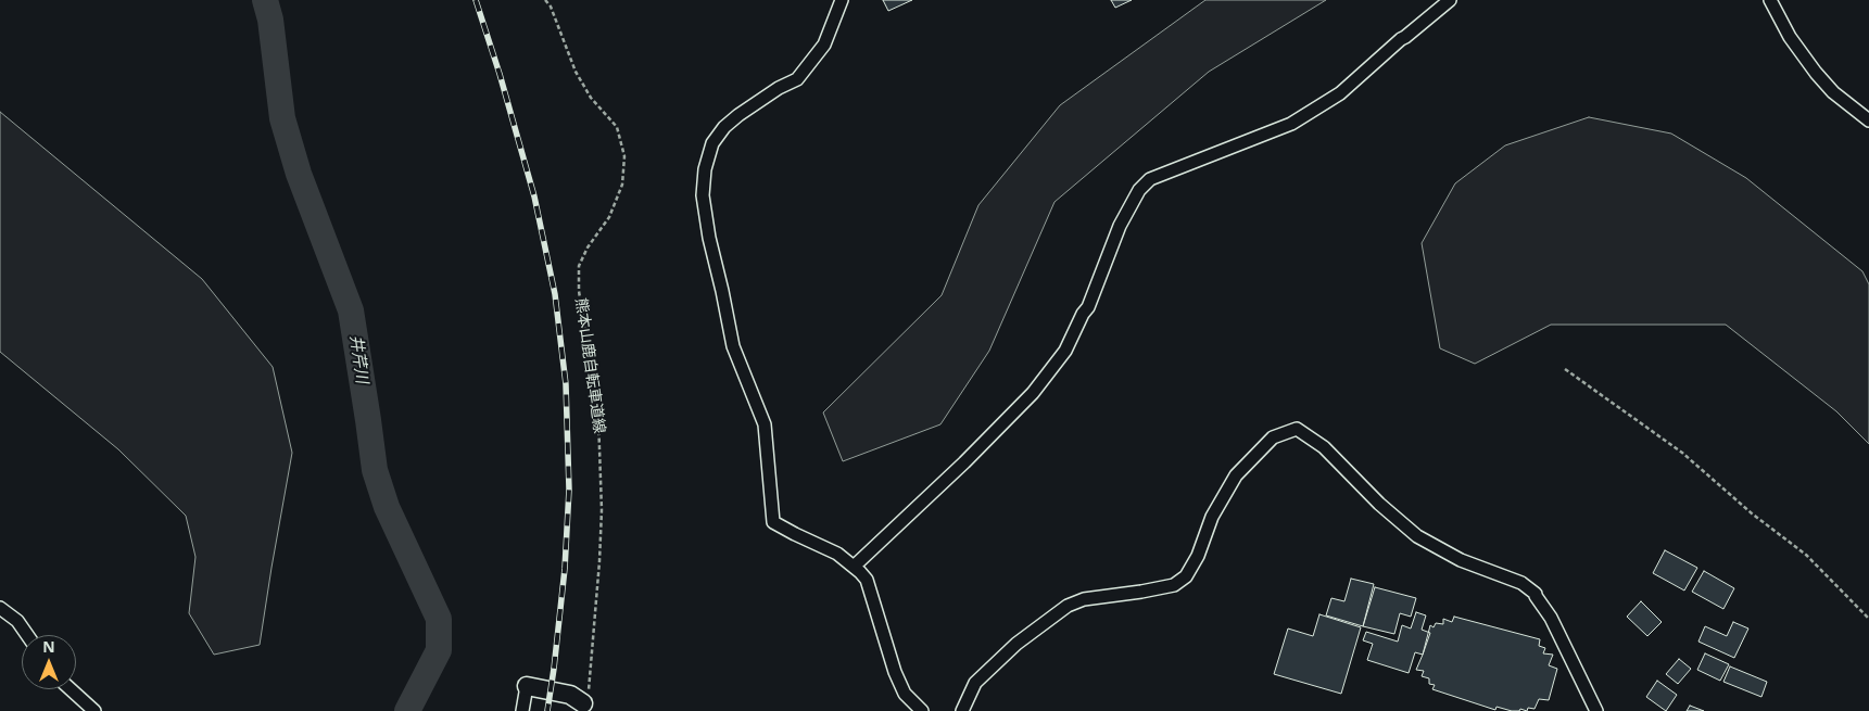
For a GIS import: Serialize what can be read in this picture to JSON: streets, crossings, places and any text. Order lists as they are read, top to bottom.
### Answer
{
  "streets": {
    "path": ["熊本山鹿自転車道線"]
  },
  "water": ["井芹川"],
  "north": "top"
}
